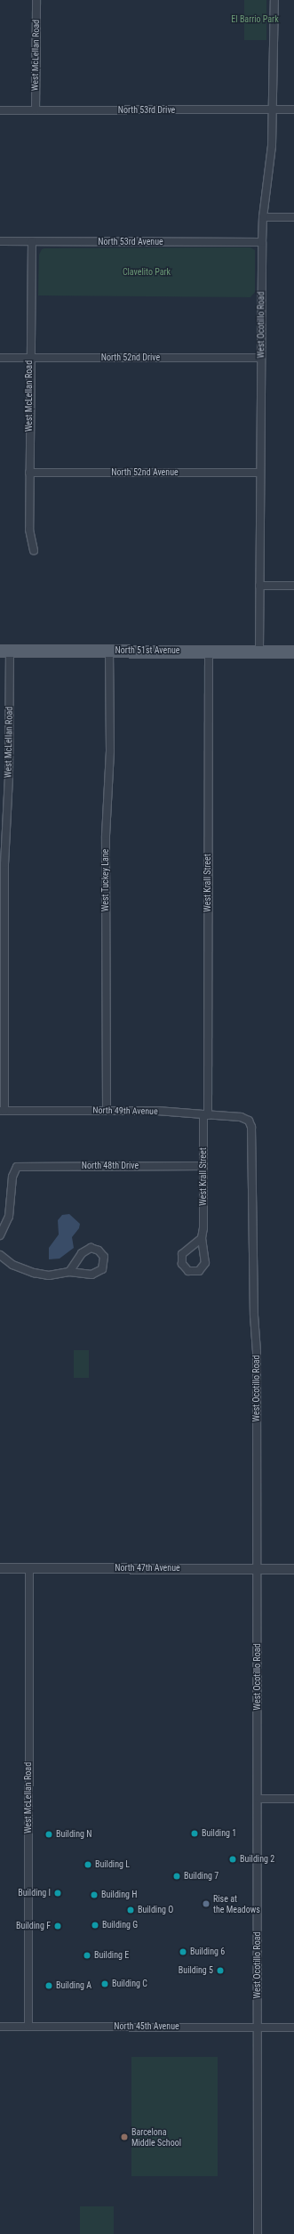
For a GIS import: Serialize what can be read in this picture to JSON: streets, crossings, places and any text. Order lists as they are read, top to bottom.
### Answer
{
  "streets": {
    "main road": ["North 51st Avenue"],
    "street": [
      "West McLellan Road",
      "North 53rd Drive",
      "North 53rd Avenue",
      "West Ocotillo Road",
      "North 52nd Drive",
      "North 52nd Avenue",
      "West Tuckey Lane",
      "West Krall Street",
      "North 49th Avenue",
      "North 48th Drive",
      "North 47th Avenue",
      "North 45th Avenue"
    ]
  },
  "crossings": [
    ["West McLellan Road", "North 53rd Drive"],
    ["West McLellan Road", "North 53rd Avenue"],
    ["West McLellan Road", "North 52nd Drive"],
    ["West McLellan Road", "North 52nd Avenue"],
    ["West McLellan Road", "North 51st Avenue"],
    ["West McLellan Road", "North 49th Avenue"],
    ["West McLellan Road", "North 47th Avenue"],
    ["West McLellan Road", "North 45th Avenue"],
    ["North 53rd Drive", "West Ocotillo Road"],
    ["North 53rd Avenue", "West Ocotillo Road"],
    ["West Ocotillo Road", "North 52nd Drive"],
    ["West Ocotillo Road", "North 52nd Avenue"],
    ["West Ocotillo Road", "North 51st Avenue"],
    ["West Ocotillo Road", "North 49th Avenue"],
    ["West Ocotillo Road", "North 47th Avenue"],
    ["West Ocotillo Road", "North 45th Avenue"],
    ["North 51st Avenue", "West Tuckey Lane"],
    ["North 51st Avenue", "West Krall Street"],
    ["West Tuckey Lane", "North 49th Avenue"],
    ["West Krall Street", "North 49th Avenue"],
    ["West Krall Street", "North 48th Drive"]
  ],
  "parks": ["El Barrio Park", "Clavelito Park"],
  "places": [
    "Building 1",
    "Building N",
    "Building 2",
    "Building L",
    "Building 7",
    "Building I",
    "Building H",
    "Rise at the Meadows",
    "Building O",
    "Building G",
    "Building F",
    "Building 6",
    "Building E",
    "Building 5",
    "Building C",
    "Building A",
    "Barcelona Middle School"
  ]
}
